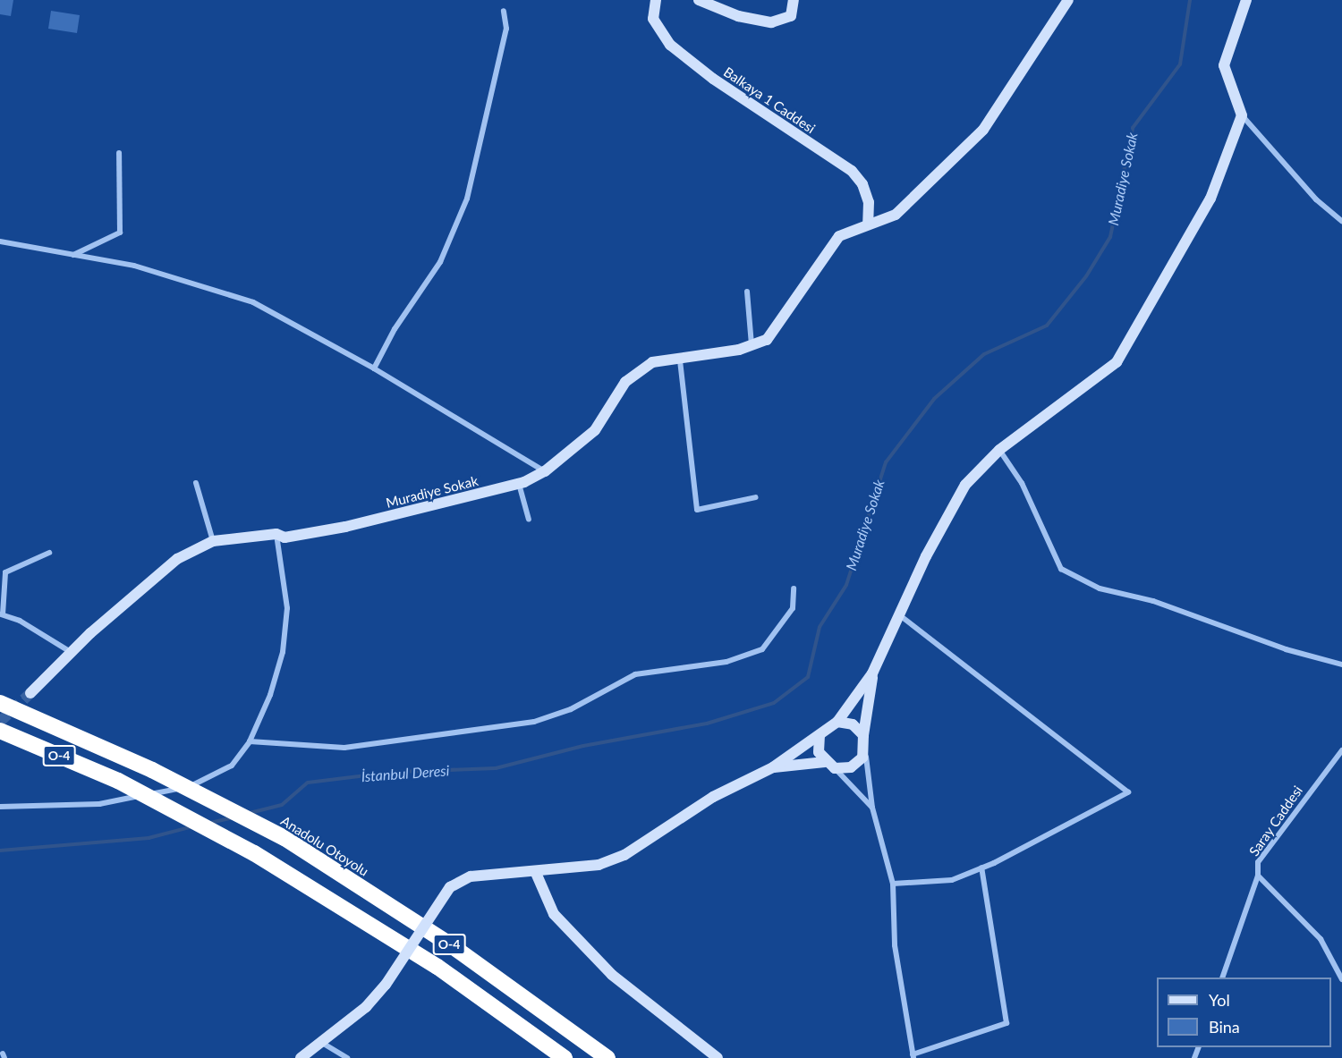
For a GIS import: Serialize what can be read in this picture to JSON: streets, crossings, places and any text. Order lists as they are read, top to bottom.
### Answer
{
  "streets": {
    "highway": ["O-4", "Anadolu Otoyolu"],
    "street": ["Balkaya 1 Caddesi", "Muradiye Sokak", "Saray Caddesi"]
  },
  "crossings": [
    ["Balkaya 1 Caddesi", "Muradiye Sokak"]
  ],
  "water": ["Muradiye Sokak", "İstanbul Deresi"],
  "legend": ["Yol", "Bina"]
}
